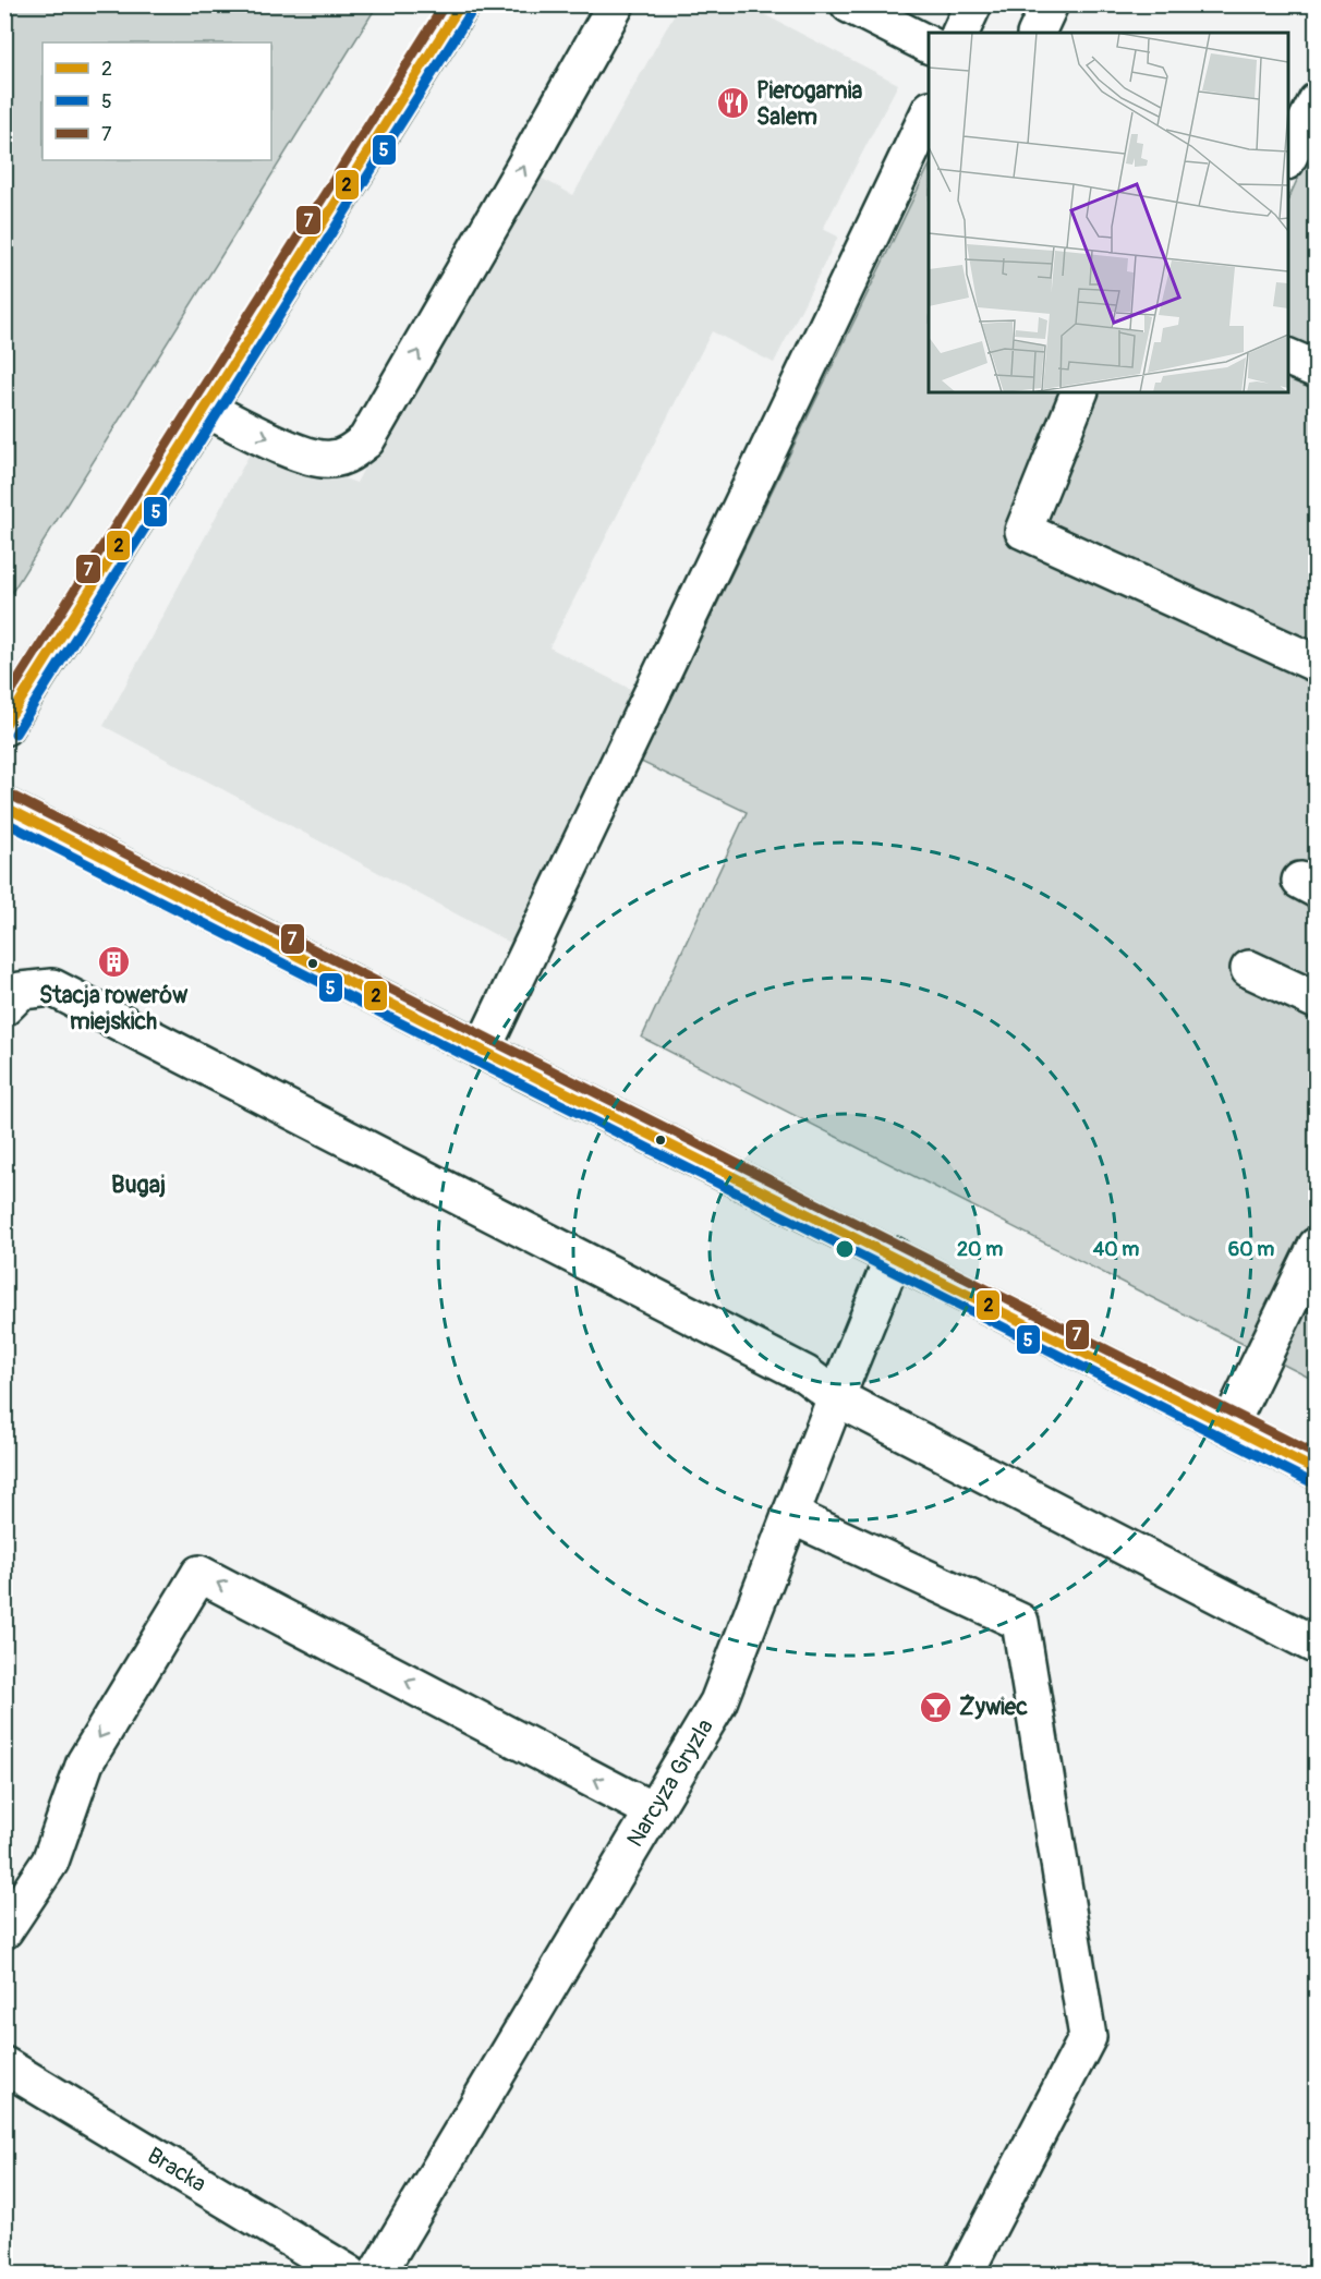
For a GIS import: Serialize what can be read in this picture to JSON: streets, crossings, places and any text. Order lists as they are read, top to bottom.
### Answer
{
  "streets": {
    "street": ["Narcyza Gryzla", "Bracka"]
  },
  "districts": ["Bugaj"],
  "places": {
    "restaurant": ["Pierogarnia Salem"],
    "building": ["Stacja rowerów miejskich"],
    "bar": ["Żywiec"]
  },
  "lines": ["transit line 2", "transit line 7", "transit line 5"],
  "legend": ["2", "5", "7"],
  "rings": ["20 m", "40 m", "60 m"]
}
